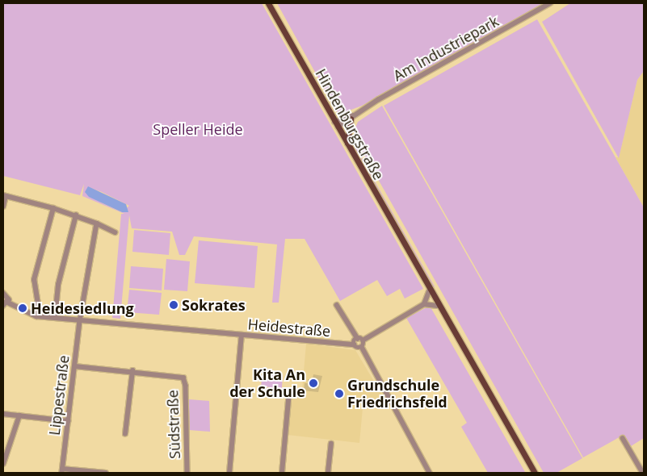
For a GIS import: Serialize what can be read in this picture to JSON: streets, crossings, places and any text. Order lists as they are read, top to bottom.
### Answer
{
  "streets": {
    "main road": ["Hindenburgstraße"],
    "street": [
      "Am Industriepark",
      "Heidestraße",
      "Lippestraße",
      "Südstraße"
    ]
  },
  "crossings": [
    ["Am Industriepark", "Hindenburgstraße"],
    ["Heidestraße", "Lippestraße"],
    ["Lippestraße", "Südstraße"]
  ],
  "parks": ["Speller Heide"],
  "places": [
    "Sokrates",
    "Heidesiedlung",
    "Kita An der Schule",
    "Grundschule Friedrichsfeld"
  ]
}
